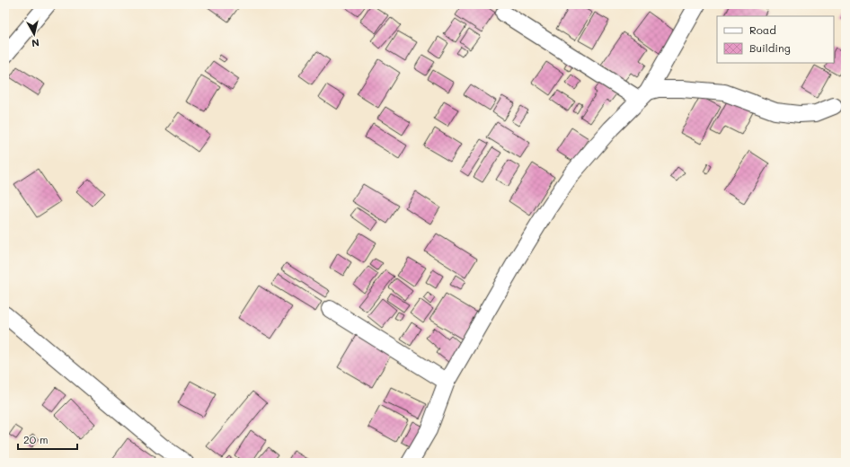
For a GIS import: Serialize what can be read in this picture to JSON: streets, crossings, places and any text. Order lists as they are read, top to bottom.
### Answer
{
  "legend": ["Road", "Building"],
  "scale_bar": "20 m",
  "north": "bottom"
}
